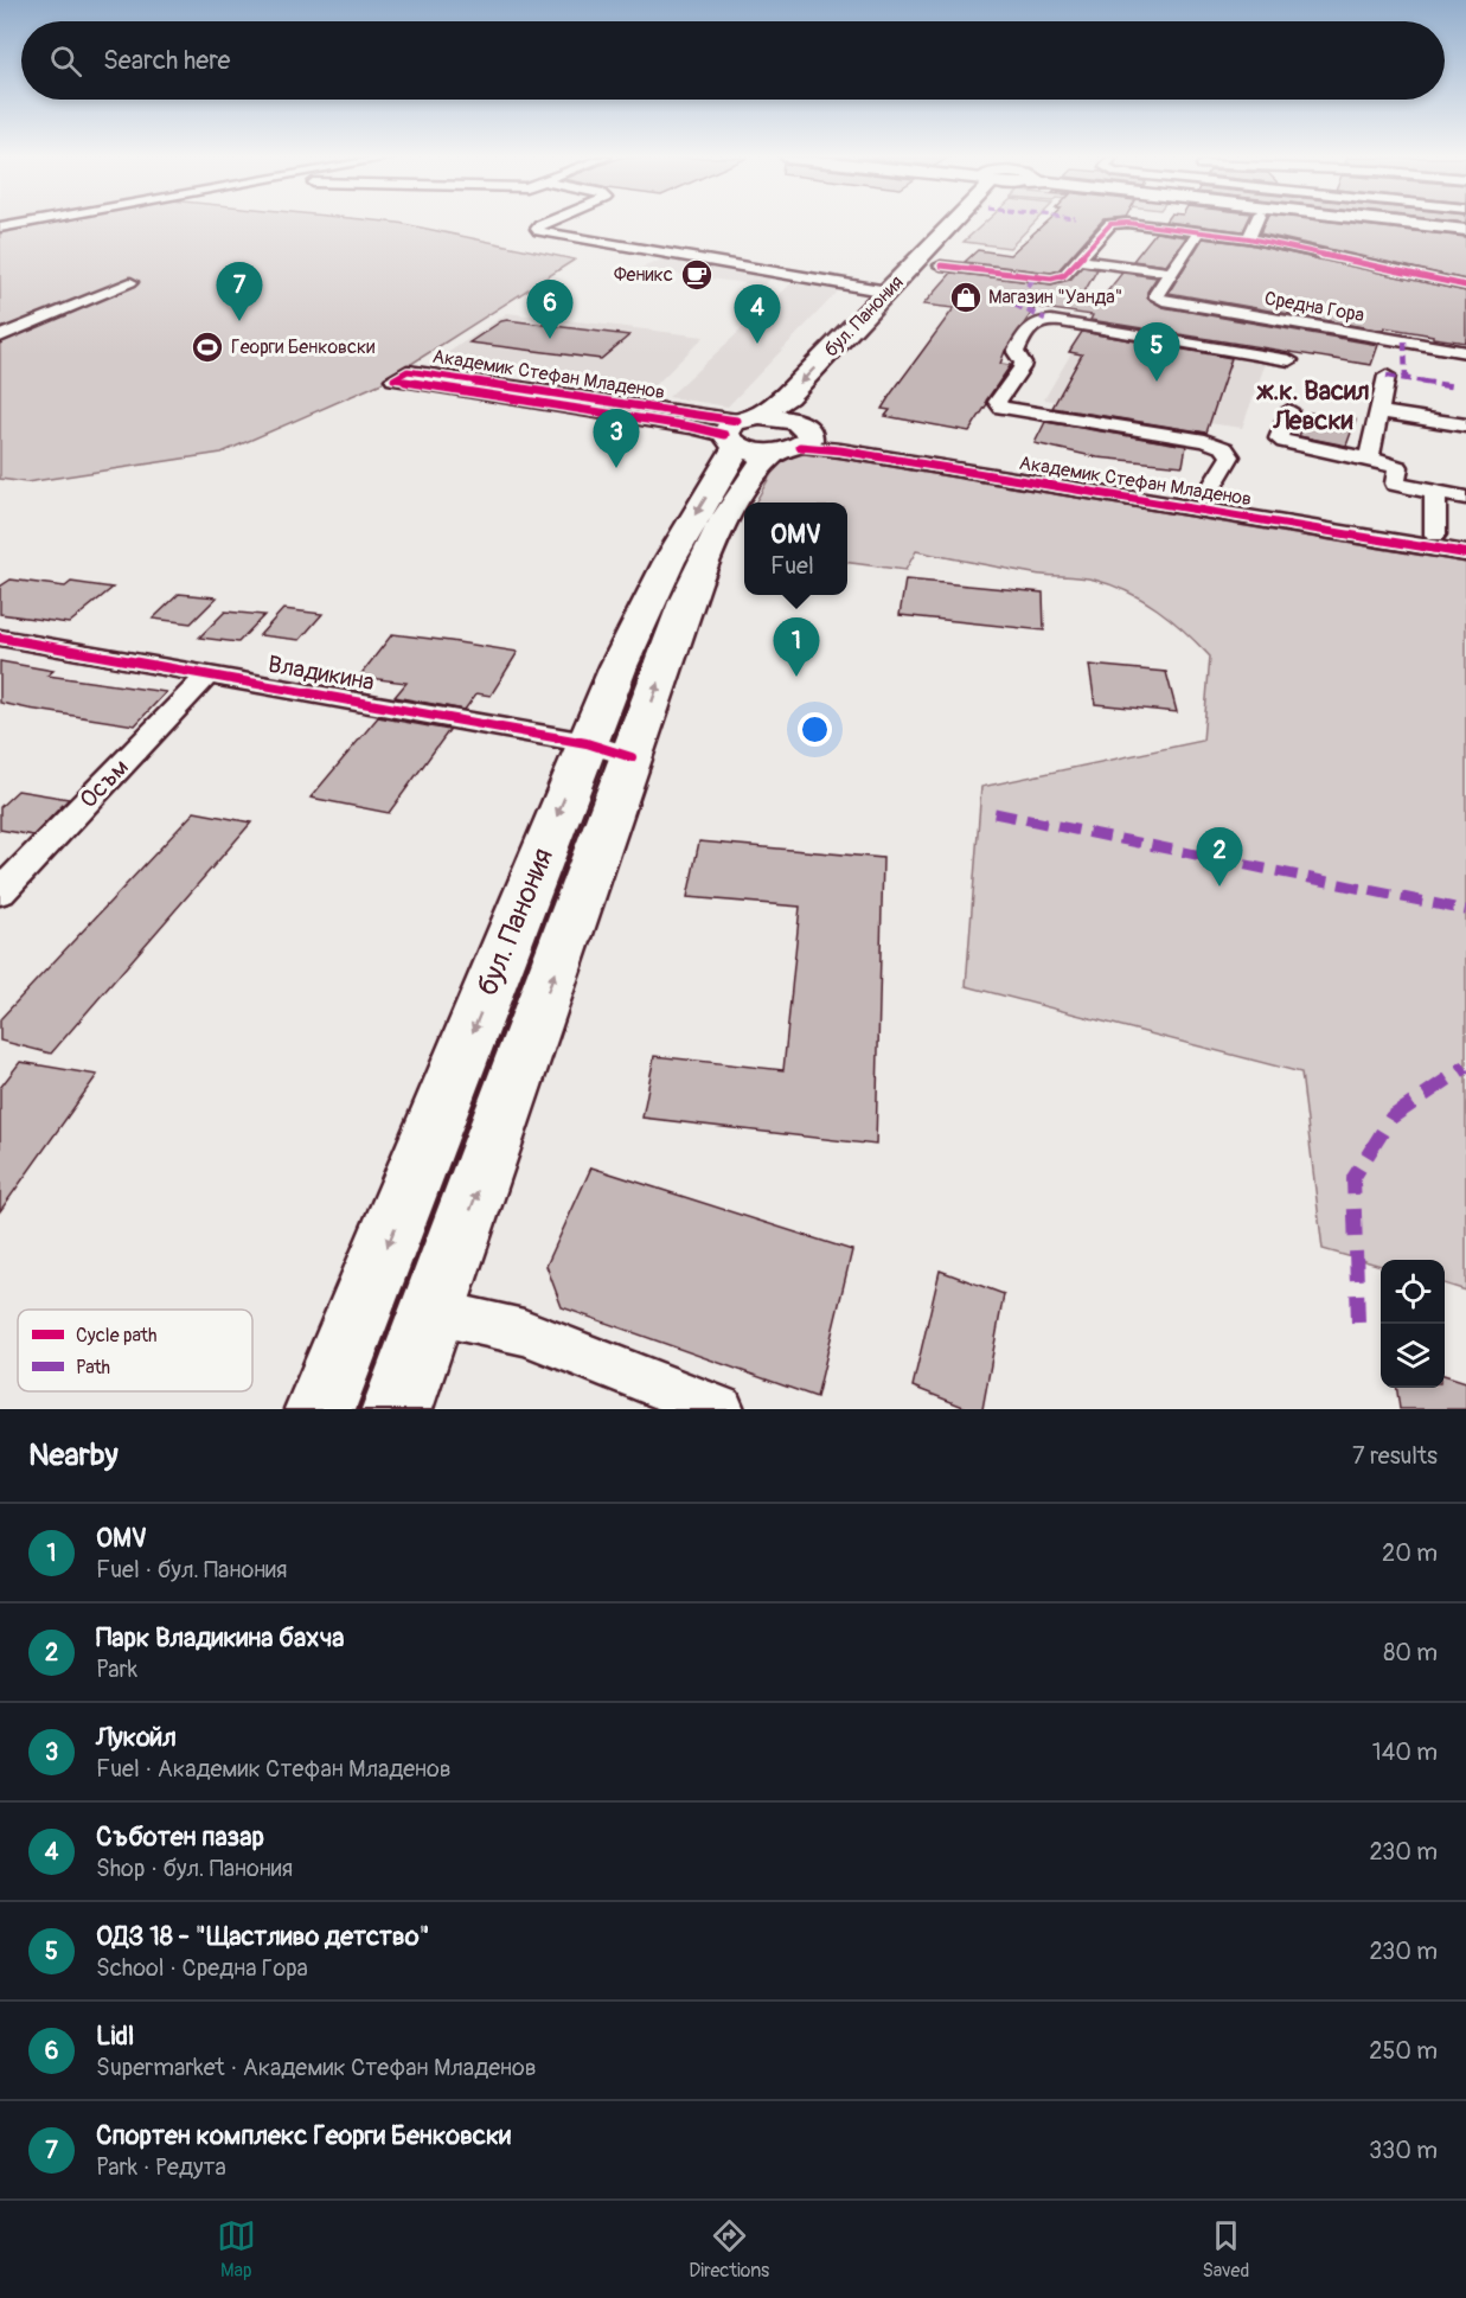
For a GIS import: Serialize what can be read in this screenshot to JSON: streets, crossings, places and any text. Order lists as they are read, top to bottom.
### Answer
{
  "streets": {
    "main road": ["бул. Панония"],
    "street": [
      "Средна Гора",
      "Академик Стефан Младенов",
      "Владикина",
      "Осъм"
    ]
  },
  "crossings": [
    ["бул. Панония", "Академик Стефан Младенов"],
    ["бул. Панония", "Владикина"],
    ["Владикина", "Осъм"]
  ],
  "districts": ["ж.к. Васил Левски"],
  "places": {
    "cafe": ["Феникс"],
    "shop": ["Магазин \"Уанда\""],
    "sports": ["Георги Бенковски"]
  },
  "legend": ["Cycle path", "Path"],
  "page": {
    "search": "Search here",
    "pins": [
      "7",
      "6",
      "4",
      "5",
      "3",
      "1",
      "2"
    ],
    "popup": ["OMV", "Fuel"],
    "heading": ["Nearby", "7 results"],
    "list": [
      {
        "mark": "1",
        "name": "OMV",
        "note": "Fuel · бул. Панония",
        "value": "20 m"
      },
      {
        "mark": "2",
        "name": "Парк Владикина бахча",
        "note": "Park",
        "value": "80 m"
      },
      {
        "mark": "3",
        "name": "Лукойл",
        "note": "Fuel · Академик Стефан Младенов",
        "value": "140 m"
      },
      {
        "mark": "4",
        "name": "Съботен пазар",
        "note": "Shop · бул. Панония",
        "value": "230 m"
      },
      {
        "mark": "5",
        "name": "ОДЗ 18 - \"Щастливо детство\"",
        "note": "School · Средна Гора",
        "value": "230 m"
      },
      {
        "mark": "6",
        "name": "Lidl",
        "note": "Supermarket · Академик Стефан Младенов",
        "value": "250 m"
      },
      {
        "mark": "7",
        "name": "Спортен комплекс Георги Бенковски",
        "note": "Park · Редута",
        "value": "330 m"
      }
    ],
    "nav": ["Map", "Directions", "Saved"]
  }
}
